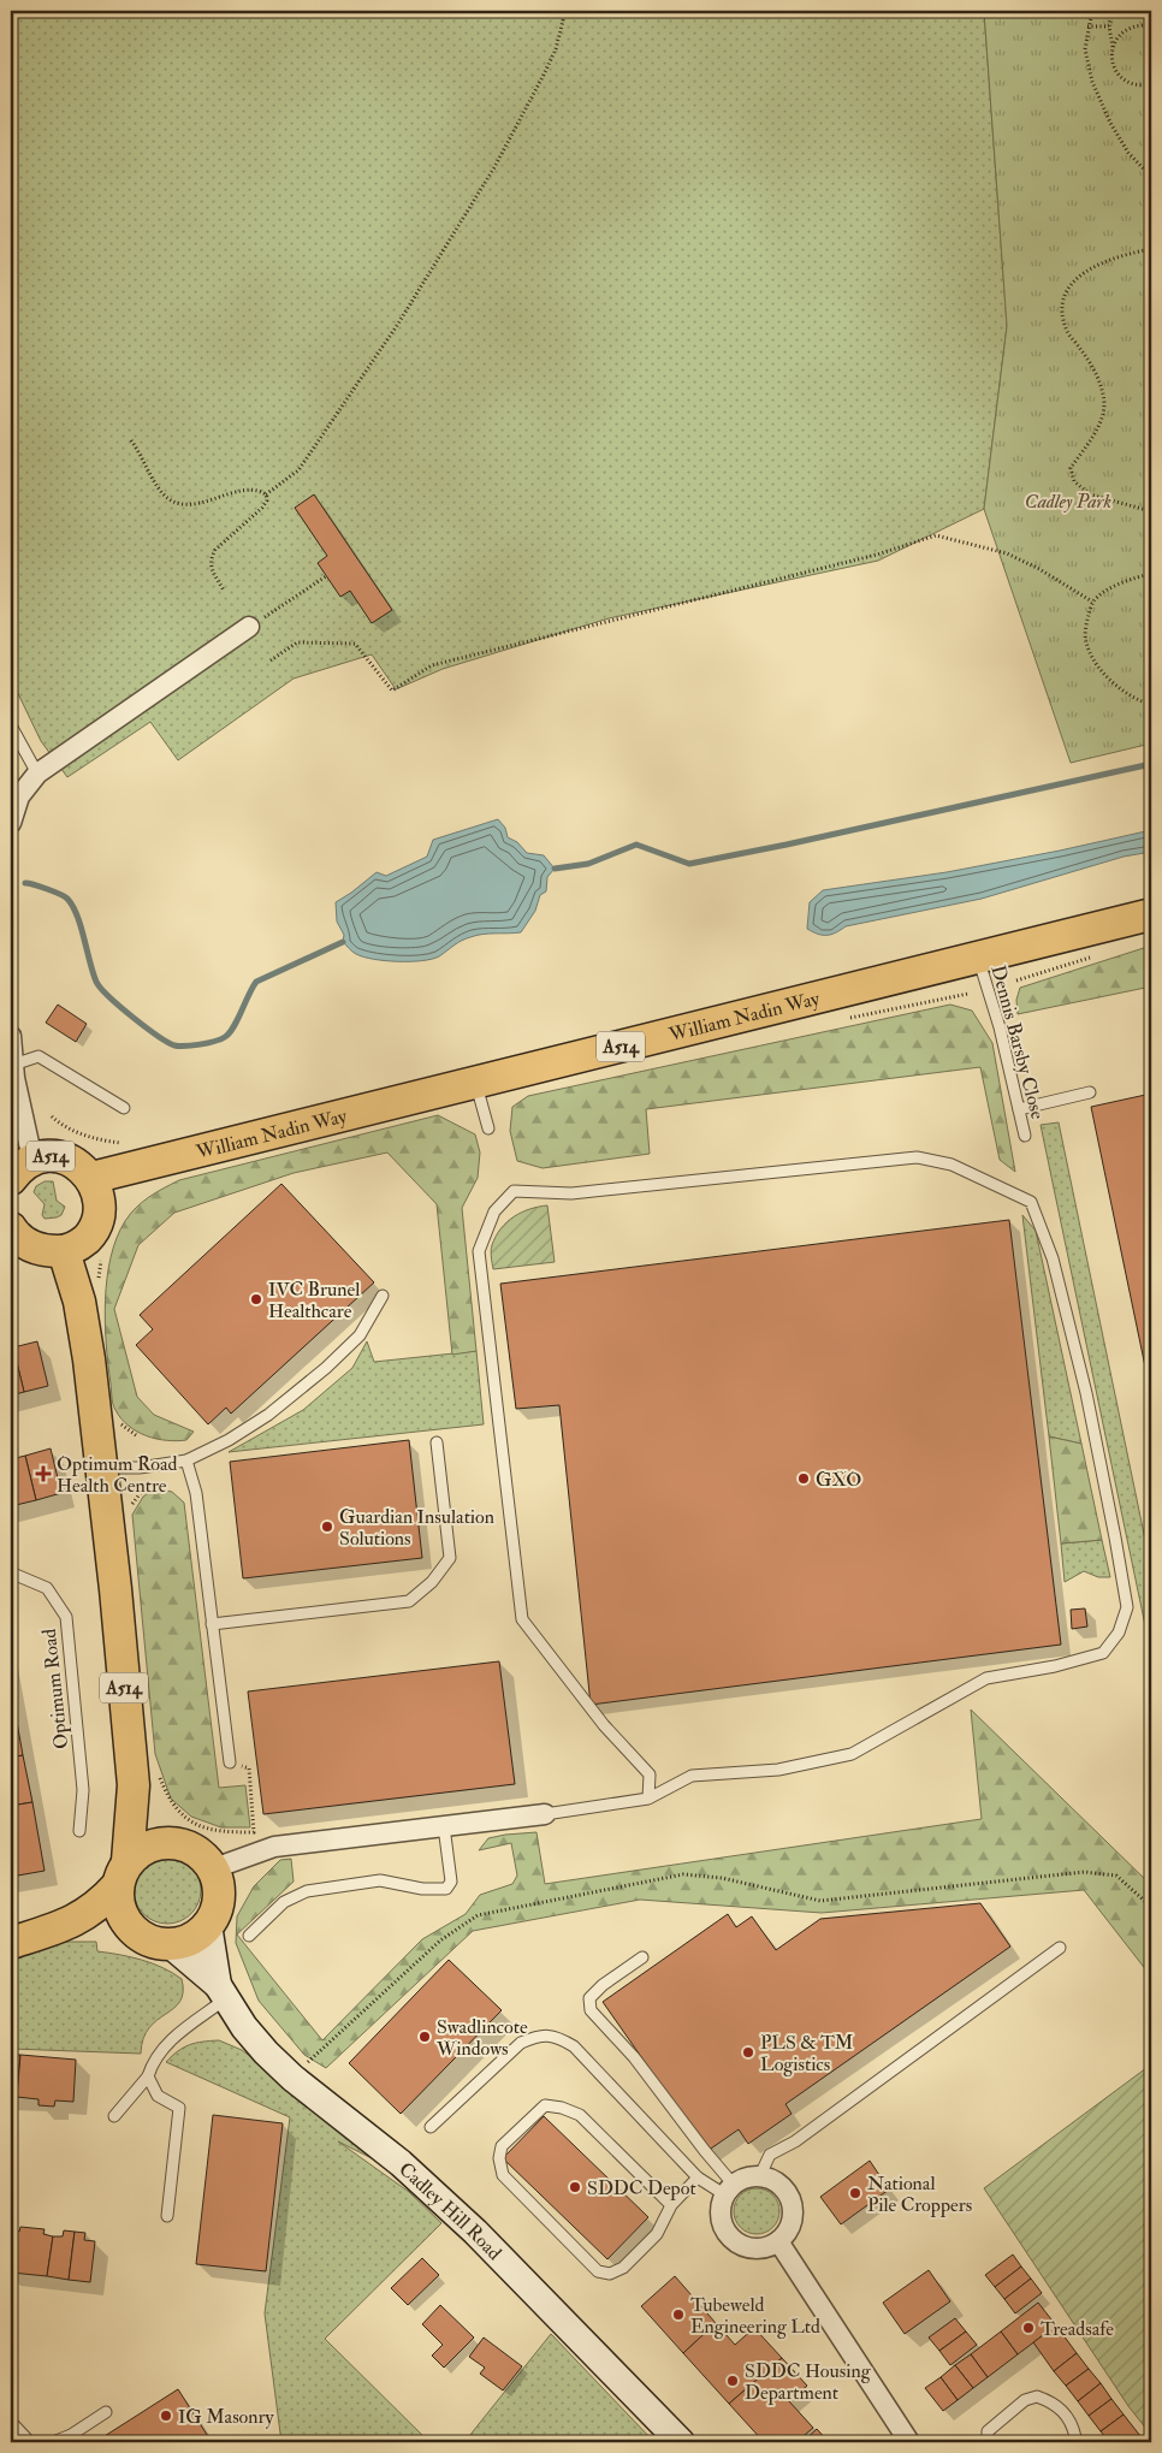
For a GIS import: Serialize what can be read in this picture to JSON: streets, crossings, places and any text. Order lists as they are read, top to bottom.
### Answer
{
  "streets": {
    "main road": ["William Nadin Way", "A514"],
    "street": ["Cadley Hill Road"],
    "lane": ["Dennis Barsby Close", "Optimum Road"]
  },
  "crossings": [
    ["William Nadin Way", "Dennis Barsby Close"],
    ["William Nadin Way", "A514"],
    ["A514", "Cadley Hill Road"]
  ],
  "parks": ["Cadley Park"],
  "places": {
    "other": [
      "IVC Brunel Healthcare",
      "GXO",
      "Guardian Insulation Solutions",
      "Swadlincote Windows",
      "PLS & TM Logistics",
      "SDDC Depot",
      "National Pile Croppers",
      "Tubeweld Engineering Ltd",
      "Treadsafe",
      "SDDC Housing Department",
      "IG Masonry"
    ],
    "health": ["Optimum Road Health Centre"]
  }
}
